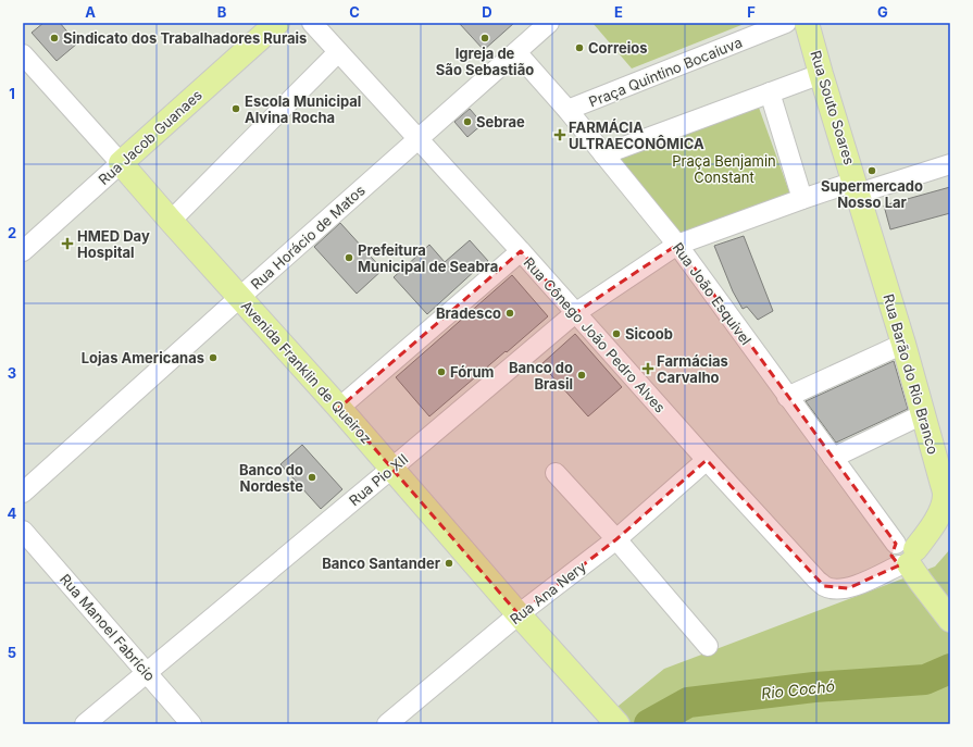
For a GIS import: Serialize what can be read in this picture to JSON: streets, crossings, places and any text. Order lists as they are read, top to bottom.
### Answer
{
  "streets": {
    "main road": [
      "Rua Souto Soares",
      "Rua Jacob Guanaes",
      "Avenida Franklin de Queiroz",
      "Rua Barão do Rio Branco"
    ],
    "street": [
      "Praça Quintino Bocaiuva",
      "Rua Horácio de Matos",
      "Rua João Esquivel",
      "Rua Cônego João Pedro Alves",
      "Rua Pio XII",
      "Rua Ana Nery",
      "Rua Manoel Fabrício"
    ]
  },
  "crossings": [
    ["Praça Quintino Bocaiuva", "Rua João Esquivel"],
    ["Rua Souto Soares", "Rua Barão do Rio Branco"],
    ["Rua Jacob Guanaes", "Avenida Franklin de Queiroz"],
    ["Rua Horácio de Matos", "Rua João Esquivel"],
    ["Rua Horácio de Matos", "Rua Cônego João Pedro Alves"],
    ["Rua Horácio de Matos", "Avenida Franklin de Queiroz"],
    ["Rua João Esquivel", "Rua Cônego João Pedro Alves"],
    ["Rua João Esquivel", "Rua Barão do Rio Branco"],
    ["Rua João Esquivel", "Rua Pio XII"],
    ["Rua Cônego João Pedro Alves", "Rua Barão do Rio Branco"],
    ["Rua Cônego João Pedro Alves", "Rua Pio XII"],
    ["Rua Cônego João Pedro Alves", "Rua Ana Nery"],
    ["Avenida Franklin de Queiroz", "Rua Pio XII"],
    ["Avenida Franklin de Queiroz", "Rua Ana Nery"],
    ["Rua Pio XII", "Rua Manoel Fabrício"]
  ],
  "water": ["Rio Cochó"],
  "parks": ["Praça Benjamin Constant"],
  "places": {
    "other": [
      "Sindicato dos Trabalhadores Rurais",
      "Igreja de São Sebastião",
      "Correios",
      "Escola Municipal Alvina Rocha",
      "Sebrae",
      "Supermercado Nosso Lar",
      "Prefeitura Municipal de Seabra",
      "Bradesco",
      "Sicoob",
      "Lojas Americanas",
      "Fórum",
      "Banco do Brasil",
      "Banco do Nordeste",
      "Banco Santander"
    ],
    "health": ["FARMÁCIA ULTRAECONÔMICA", "HMED Day Hospital", "Farmácias Carvalho"]
  },
  "grid": {
    "columns": [
      "A",
      "B",
      "C",
      "D",
      "E",
      "F",
      "G"
    ],
    "rows": [
      "1",
      "2",
      "3",
      "4",
      "5"
    ]
  }
}
